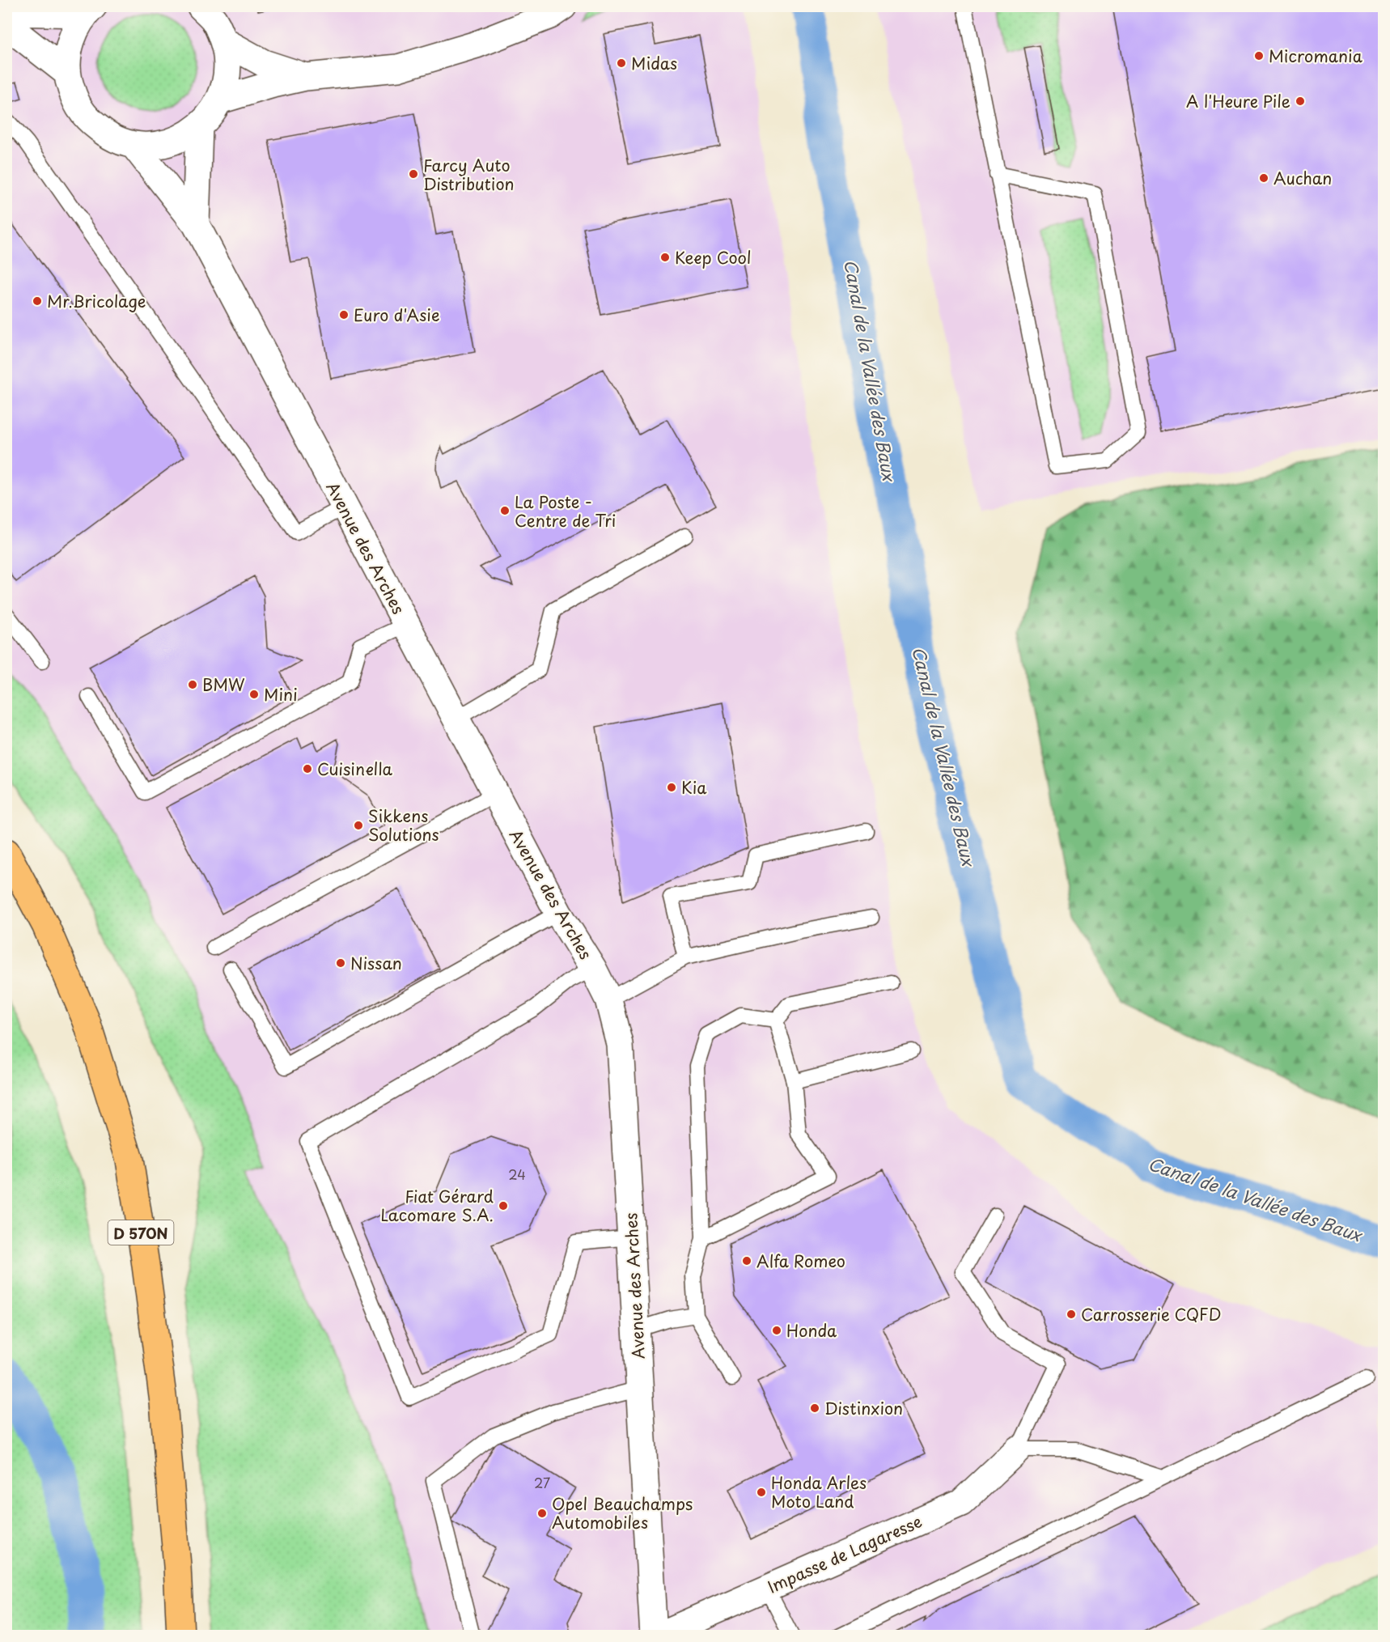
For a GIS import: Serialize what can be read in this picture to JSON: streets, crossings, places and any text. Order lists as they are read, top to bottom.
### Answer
{
  "streets": {
    "main road": ["D 570N"],
    "street": ["Avenue des Arches", "Impasse de Lagaresse"]
  },
  "crossings": [
    ["Avenue des Arches", "Impasse de Lagaresse"]
  ],
  "water": ["Canal de la Vallée des Baux"],
  "places": [
    "Micromania",
    "Midas",
    "A l'Heure Pile",
    "Farcy Auto Distribution",
    "Auchan",
    "Keep Cool",
    "Mr.Bricolage",
    "Euro d'Asie",
    "La Poste - Centre de Tri",
    "BMW",
    "Mini",
    "Cuisinella",
    "Kia",
    "Sikkens Solutions",
    "Nissan",
    "Fiat Gérard Lacomare S.A.",
    "Alfa Romeo",
    "Carrosserie CQFD",
    "Honda",
    "Distinxion",
    "Honda Arles Moto Land",
    "Opel Beauchamps Automobiles"
  ],
  "house_numbers": ["24", "27"]
}
